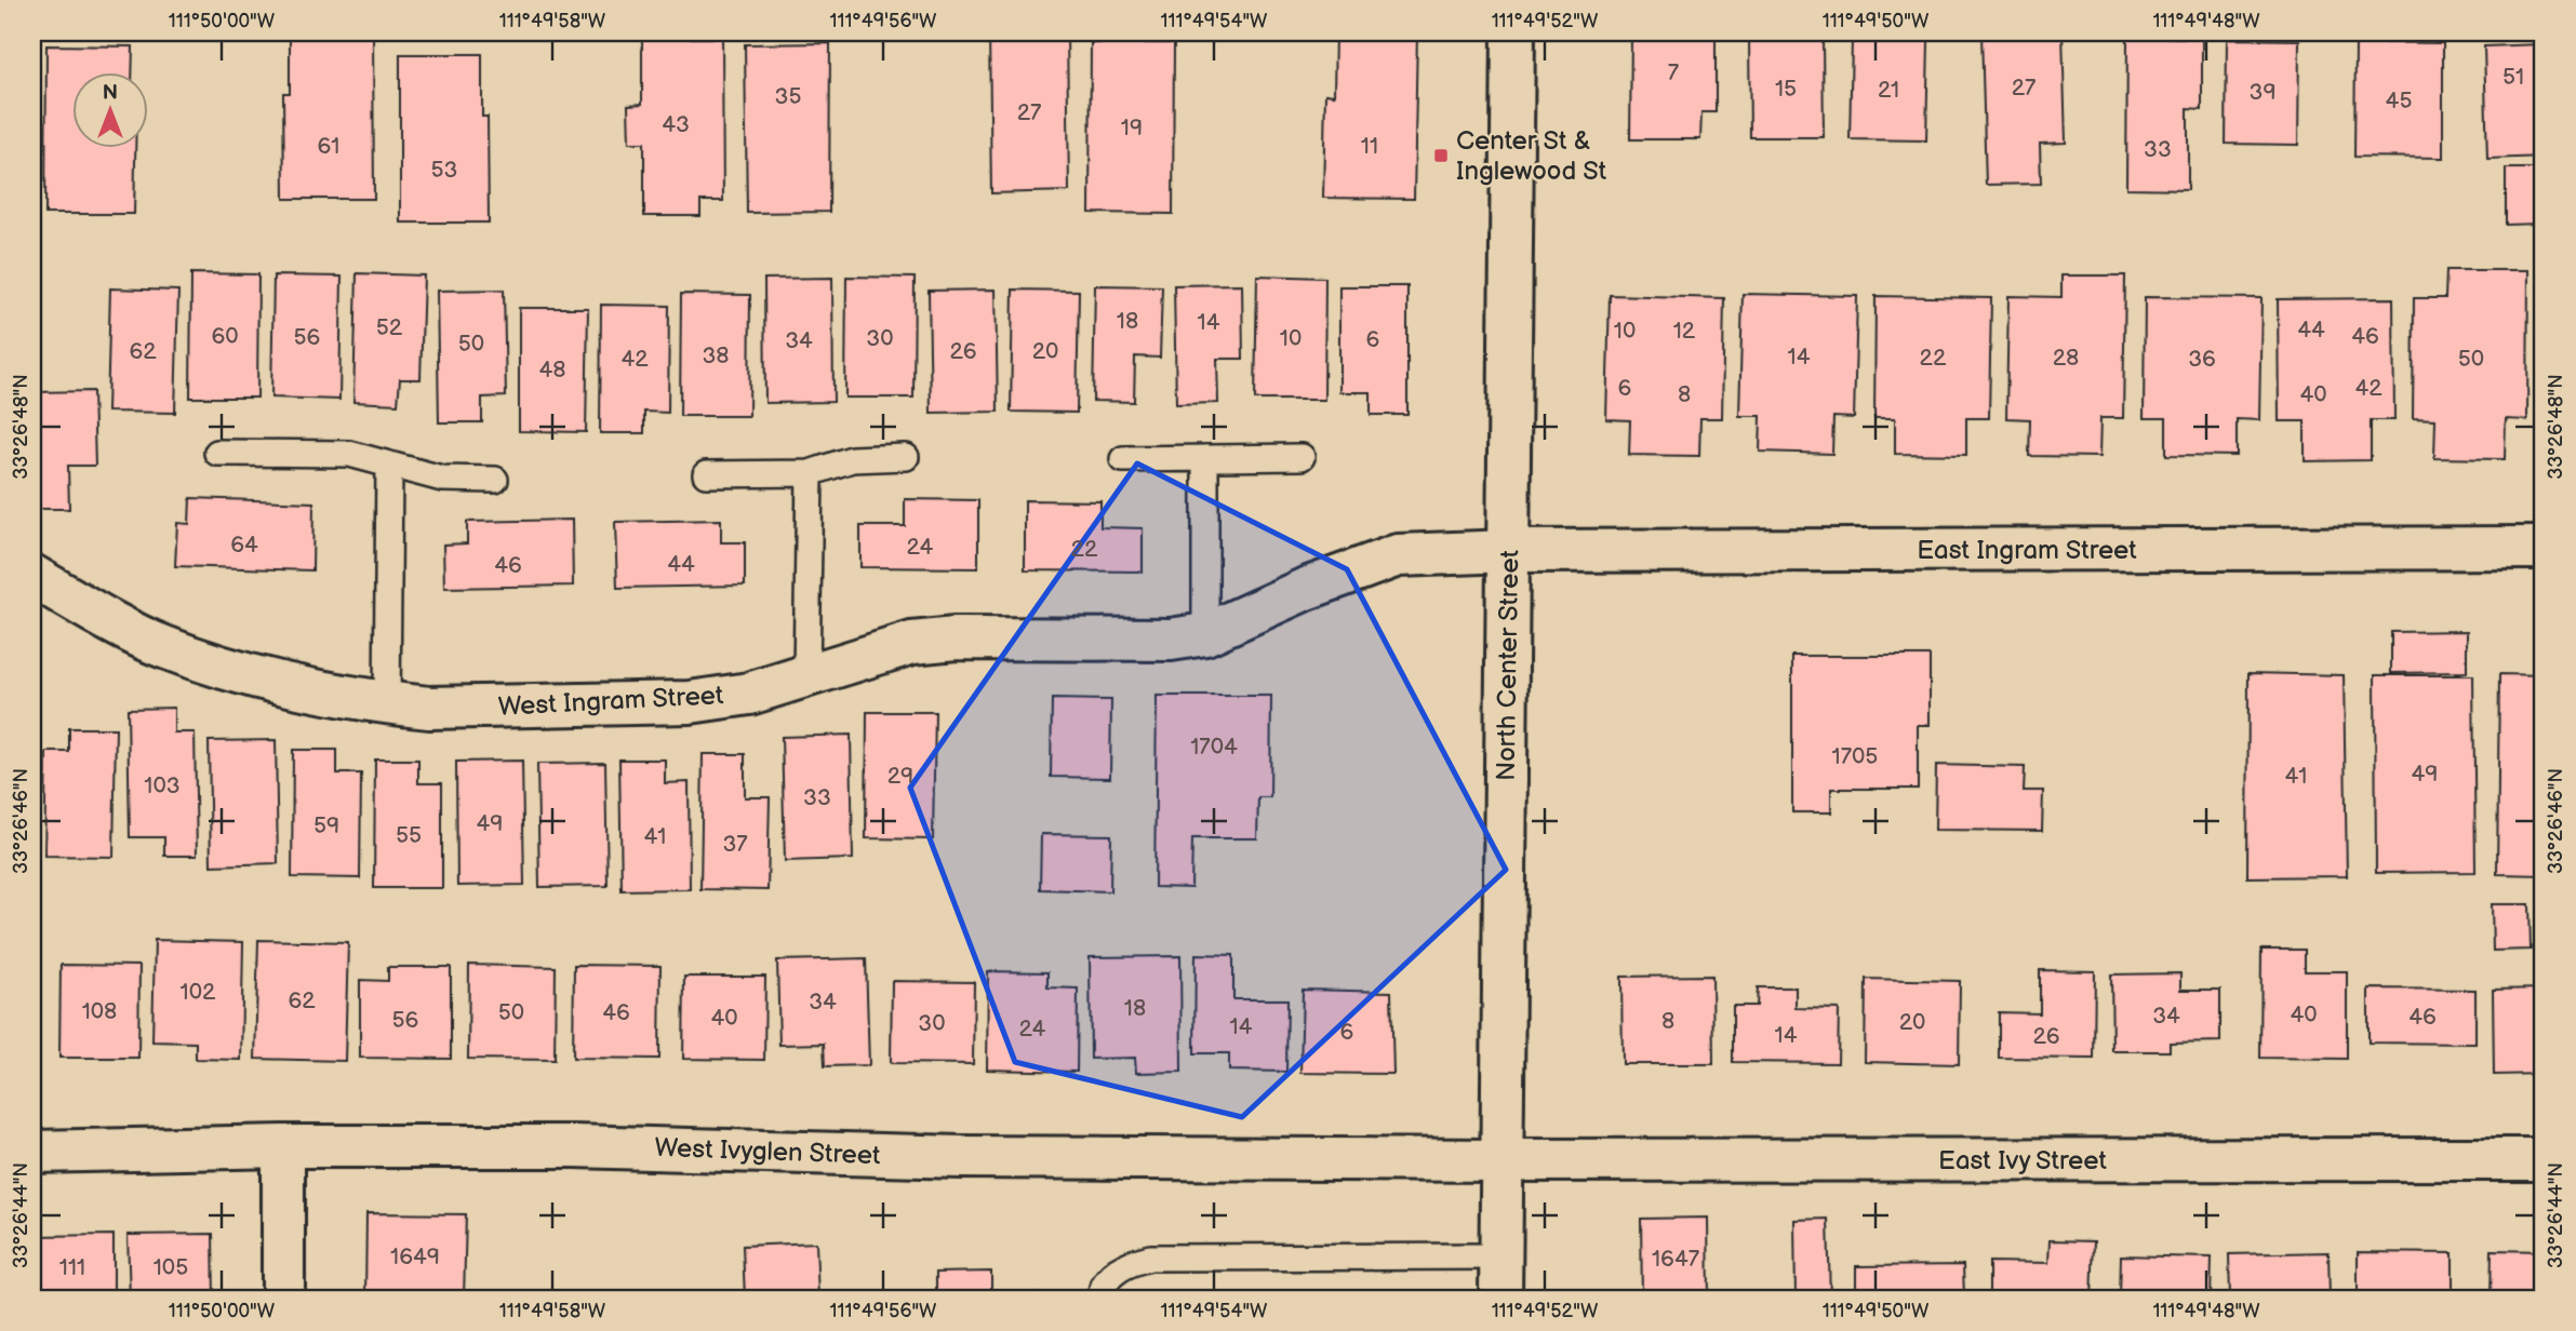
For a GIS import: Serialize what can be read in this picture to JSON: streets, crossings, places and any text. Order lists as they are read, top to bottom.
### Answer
{
  "streets": {
    "street": [
      "East Ingram Street",
      "North Center Street",
      "West Ingram Street",
      "West Ivyglen Street",
      "East Ivy Street"
    ]
  },
  "crossings": [
    ["East Ingram Street", "North Center Street"],
    ["East Ingram Street", "West Ingram Street"],
    ["North Center Street", "West Ingram Street"],
    ["North Center Street", "West Ivyglen Street"],
    ["North Center Street", "East Ivy Street"],
    ["West Ivyglen Street", "East Ivy Street"]
  ],
  "places": {
    "transit": ["Center St & Inglewood St"]
  },
  "house_numbers": [
    "7",
    "51",
    "27",
    "15",
    "21",
    "39",
    "35",
    "45",
    "27",
    "43",
    "19",
    "61",
    "11",
    "33",
    "53",
    "18",
    "14",
    "52",
    "44",
    "10",
    "12",
    "60",
    "46",
    "56",
    "30",
    "10",
    "6",
    "34",
    "50",
    "62",
    "26",
    "20",
    "38",
    "14",
    "22",
    "28",
    "42",
    "36",
    "50",
    "48",
    "6",
    "42",
    "8",
    "40",
    "64",
    "24",
    "22",
    "44",
    "46",
    "1704",
    "1705",
    "49",
    "29",
    "41",
    "103",
    "33",
    "49",
    "59",
    "55",
    "41",
    "37",
    "102",
    "62",
    "34",
    "18",
    "108",
    "50",
    "46",
    "40",
    "34",
    "46",
    "40",
    "56",
    "8",
    "20",
    "30",
    "14",
    "24",
    "6",
    "14",
    "26",
    "1649",
    "1647",
    "111",
    "105"
  ],
  "north": "top",
  "coordinates": [
    "111°50'00\"W",
    "111°49'58\"W",
    "111°49'56\"W",
    "111°49'54\"W",
    "111°49'52\"W",
    "111°49'50\"W",
    "111°49'48\"W",
    "33°26'48\"N",
    "33°26'46\"N",
    "33°26'44\"N"
  ]
}
